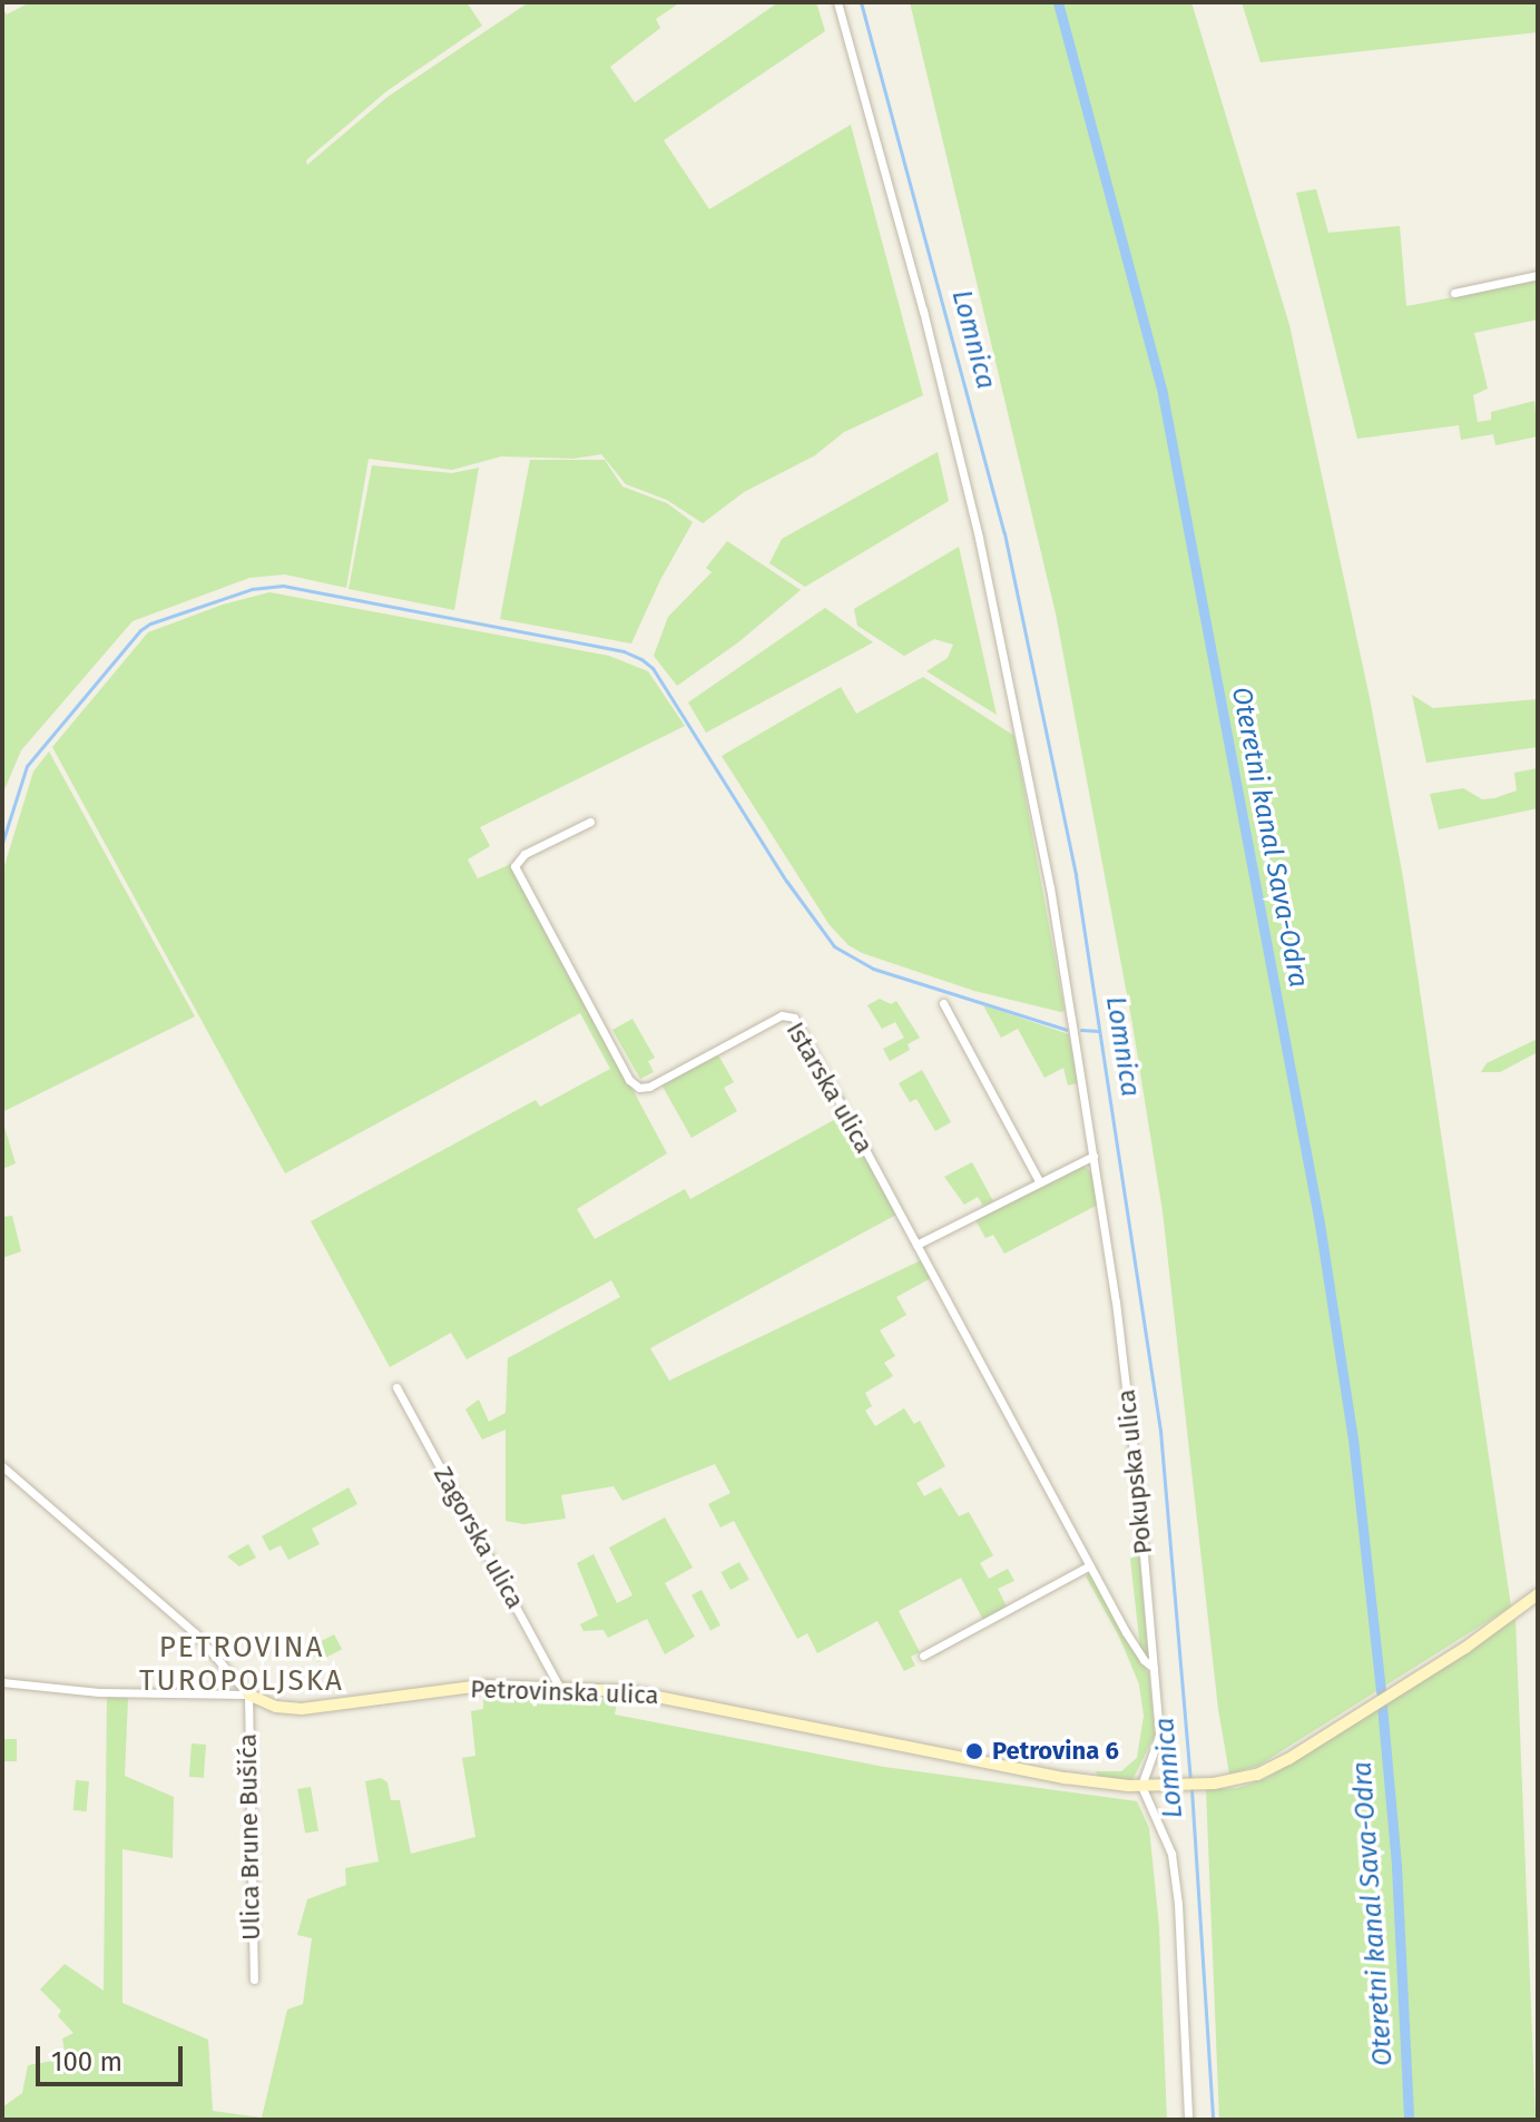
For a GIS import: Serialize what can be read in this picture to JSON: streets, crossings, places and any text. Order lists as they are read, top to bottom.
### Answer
{
  "streets": {
    "street": [
      "Istarska ulica",
      "Pokupska ulica",
      "Zagorska ulica",
      "Petrovinska ulica",
      "Ulica Brune Bušića"
    ]
  },
  "crossings": [
    ["Istarska ulica", "Pokupska ulica"],
    ["Pokupska ulica", "Petrovinska ulica"],
    ["Zagorska ulica", "Petrovinska ulica"],
    ["Petrovinska ulica", "Ulica Brune Bušića"]
  ],
  "districts": ["PETROVINA TUROPOLJSKA"],
  "water": ["Lomnica", "Oteretni kanal Sava-Odra"],
  "places": ["Petrovina 6"],
  "scale_bar": "100 m"
}
